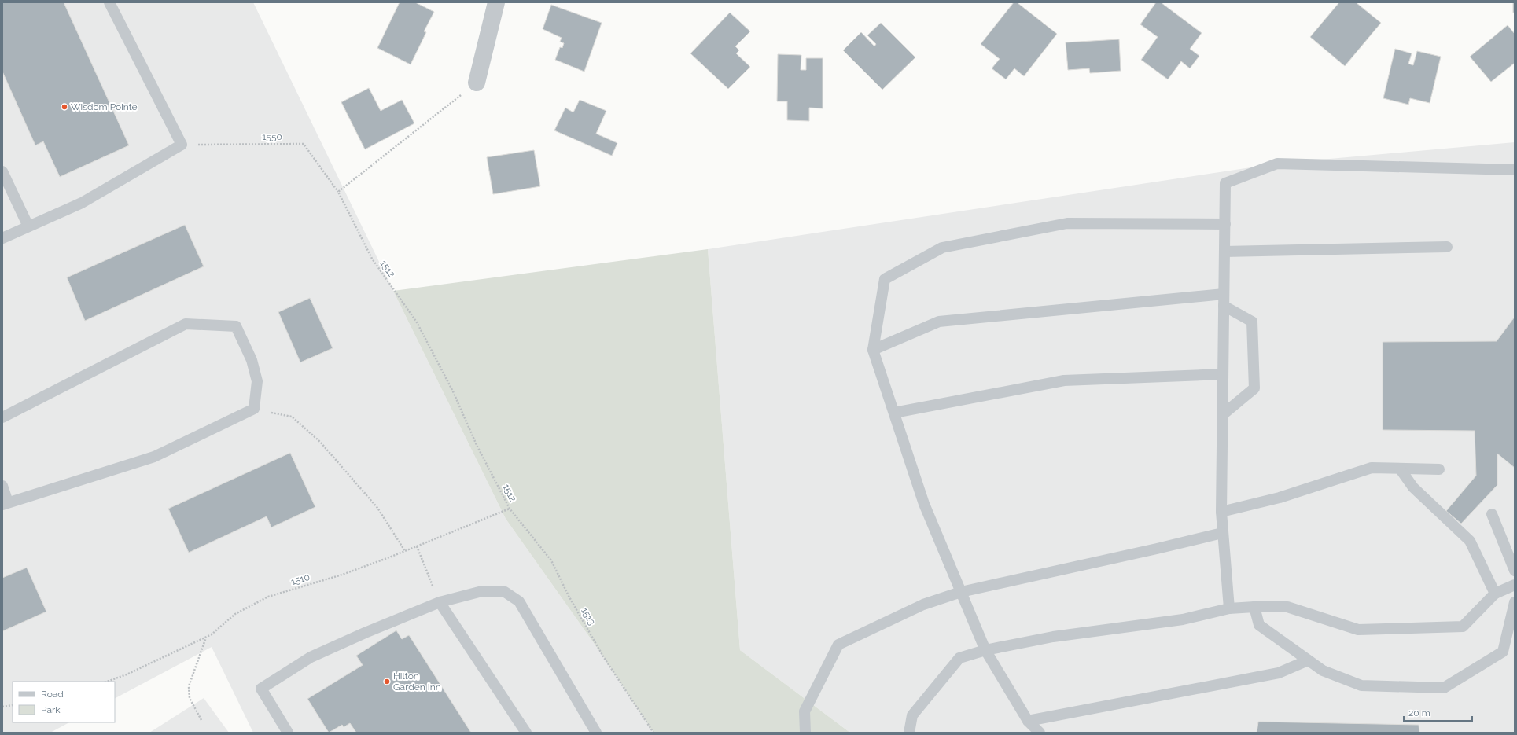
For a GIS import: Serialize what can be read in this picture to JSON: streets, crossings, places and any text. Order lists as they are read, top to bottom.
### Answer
{
  "streets": {
    "path": [
      "1550",
      "1512",
      "1510",
      "1513"
    ]
  },
  "crossings": [
    ["1550", "1512"],
    ["1512", "1510"],
    ["1512", "1513"],
    ["1510", "1513"]
  ],
  "places": ["Wisdom Pointe", "Hilton Garden Inn"],
  "legend": ["Road", "Park"],
  "scale_bar": "20 m"
}
